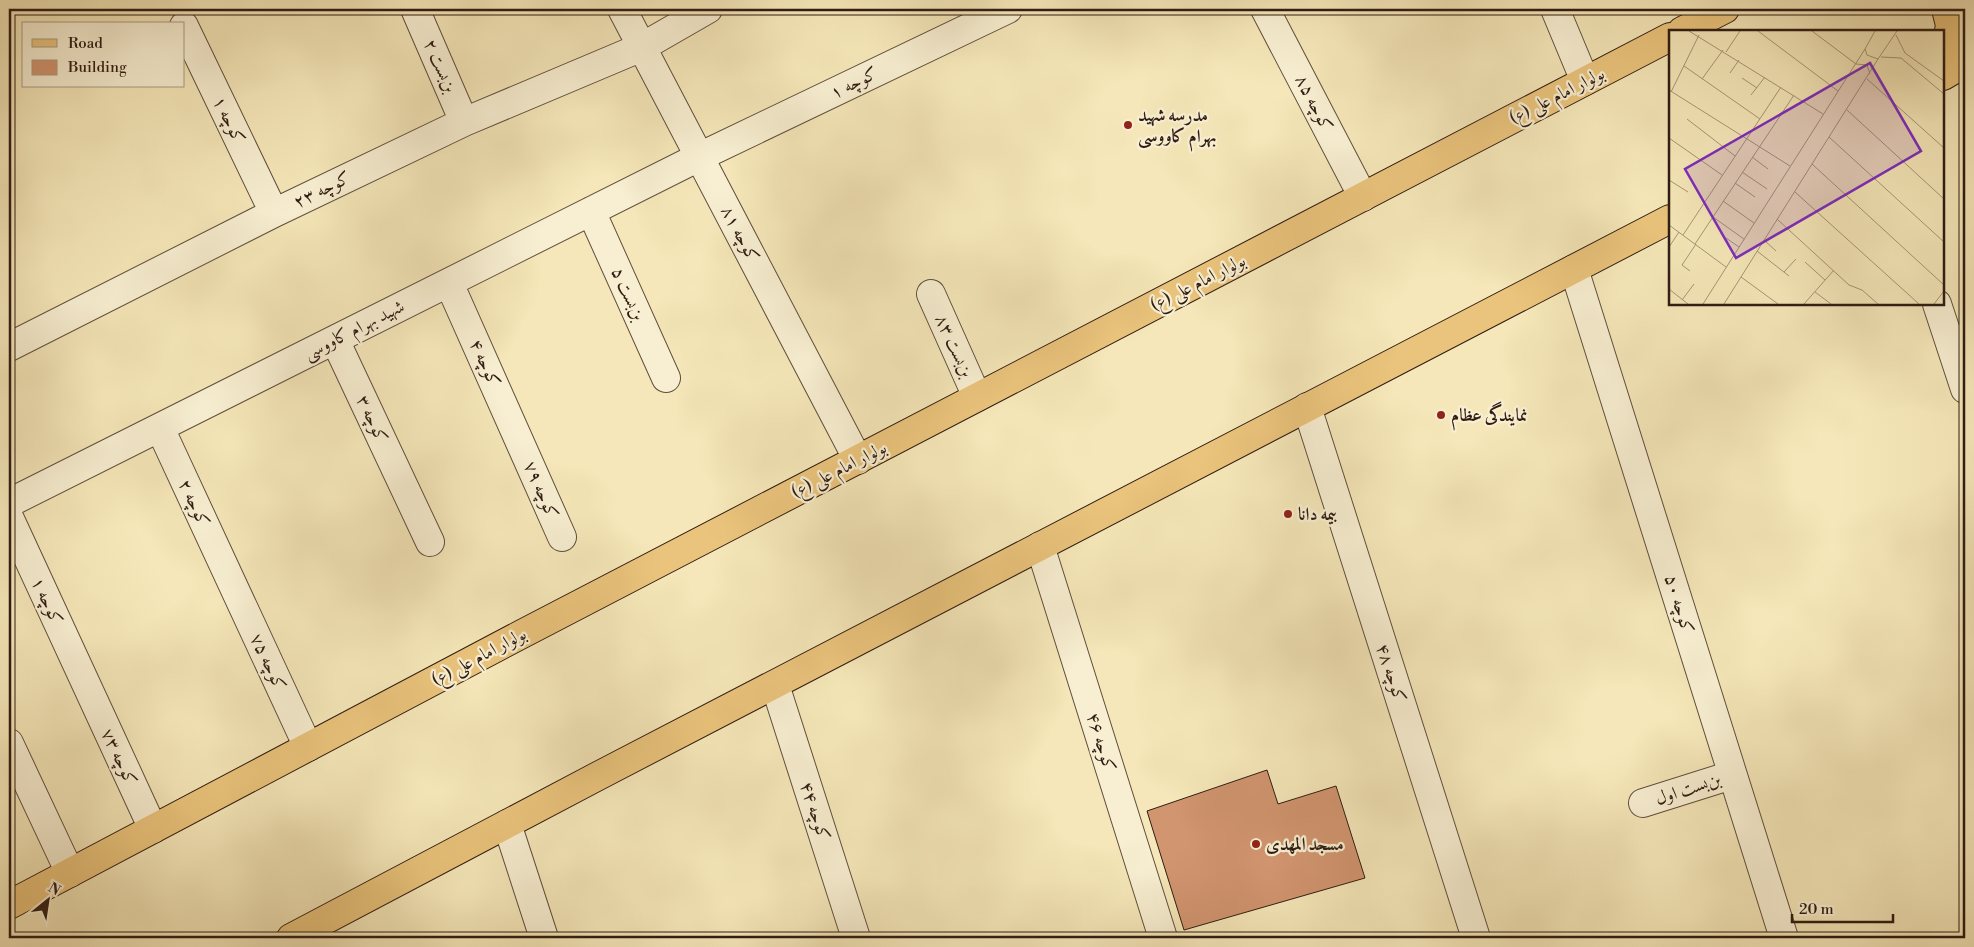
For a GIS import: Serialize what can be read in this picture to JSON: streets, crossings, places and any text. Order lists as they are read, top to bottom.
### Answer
{
  "streets": {
    "main road": ["بولوار امام علی (ع)"],
    "street": [
      "بن‌بست ۲",
      "کوچه ۱",
      "کوچه ۸۵",
      "کوچه ۲۳",
      "کوچه ۸۱",
      "بن‌بست ۵",
      "شهید بهرام کاووسی",
      "بن‌بست ۸۳",
      "کوچه ۴",
      "کوچه ۳",
      "کوچه ۷۹",
      "کوچه ۲",
      "کوچه ۵۰",
      "کوچه ۷۵",
      "کوچه ۴۸",
      "کوچه ۴۶",
      "کوچه ۷۳",
      "بن‌بست اول",
      "کوچه ۴۴"
    ]
  },
  "crossings": [
    ["بن‌بست ۲", "کوچه ۲۳"],
    ["کوچه ۱", "کوچه ۲۳"],
    ["کوچه ۱", "کوچه ۸۱"],
    ["کوچه ۱", "شهید بهرام کاووسی"],
    ["کوچه ۱", "کوچه ۷۳"],
    ["بولوار امام علی (ع)", "کوچه ۸۵"],
    ["بولوار امام علی (ع)", "کوچه ۸۱"],
    ["بولوار امام علی (ع)", "بن‌بست ۸۳"],
    ["بولوار امام علی (ع)", "کوچه ۷۵"],
    ["بولوار امام علی (ع)", "کوچه ۷۳"],
    ["کوچه ۲۳", "کوچه ۸۱"],
    ["کوچه ۸۱", "شهید بهرام کاووسی"],
    ["بن‌بست ۵", "شهید بهرام کاووسی"],
    ["شهید بهرام کاووسی", "کوچه ۴"],
    ["شهید بهرام کاووسی", "کوچه ۳"],
    ["شهید بهرام کاووسی", "کوچه ۲"],
    ["کوچه ۴", "کوچه ۷۹"],
    ["کوچه ۲", "کوچه ۷۵"],
    ["کوچه ۵۰", "بن‌بست اول"]
  ],
  "places": [
    "مدرسه شهید بهرام کاووسی",
    "نمایندگی عظام",
    "بیمه دانا",
    "مسجد المهدی"
  ],
  "legend": ["Road", "Building"],
  "scale_bar": "20 m",
  "north": "top right"
}
